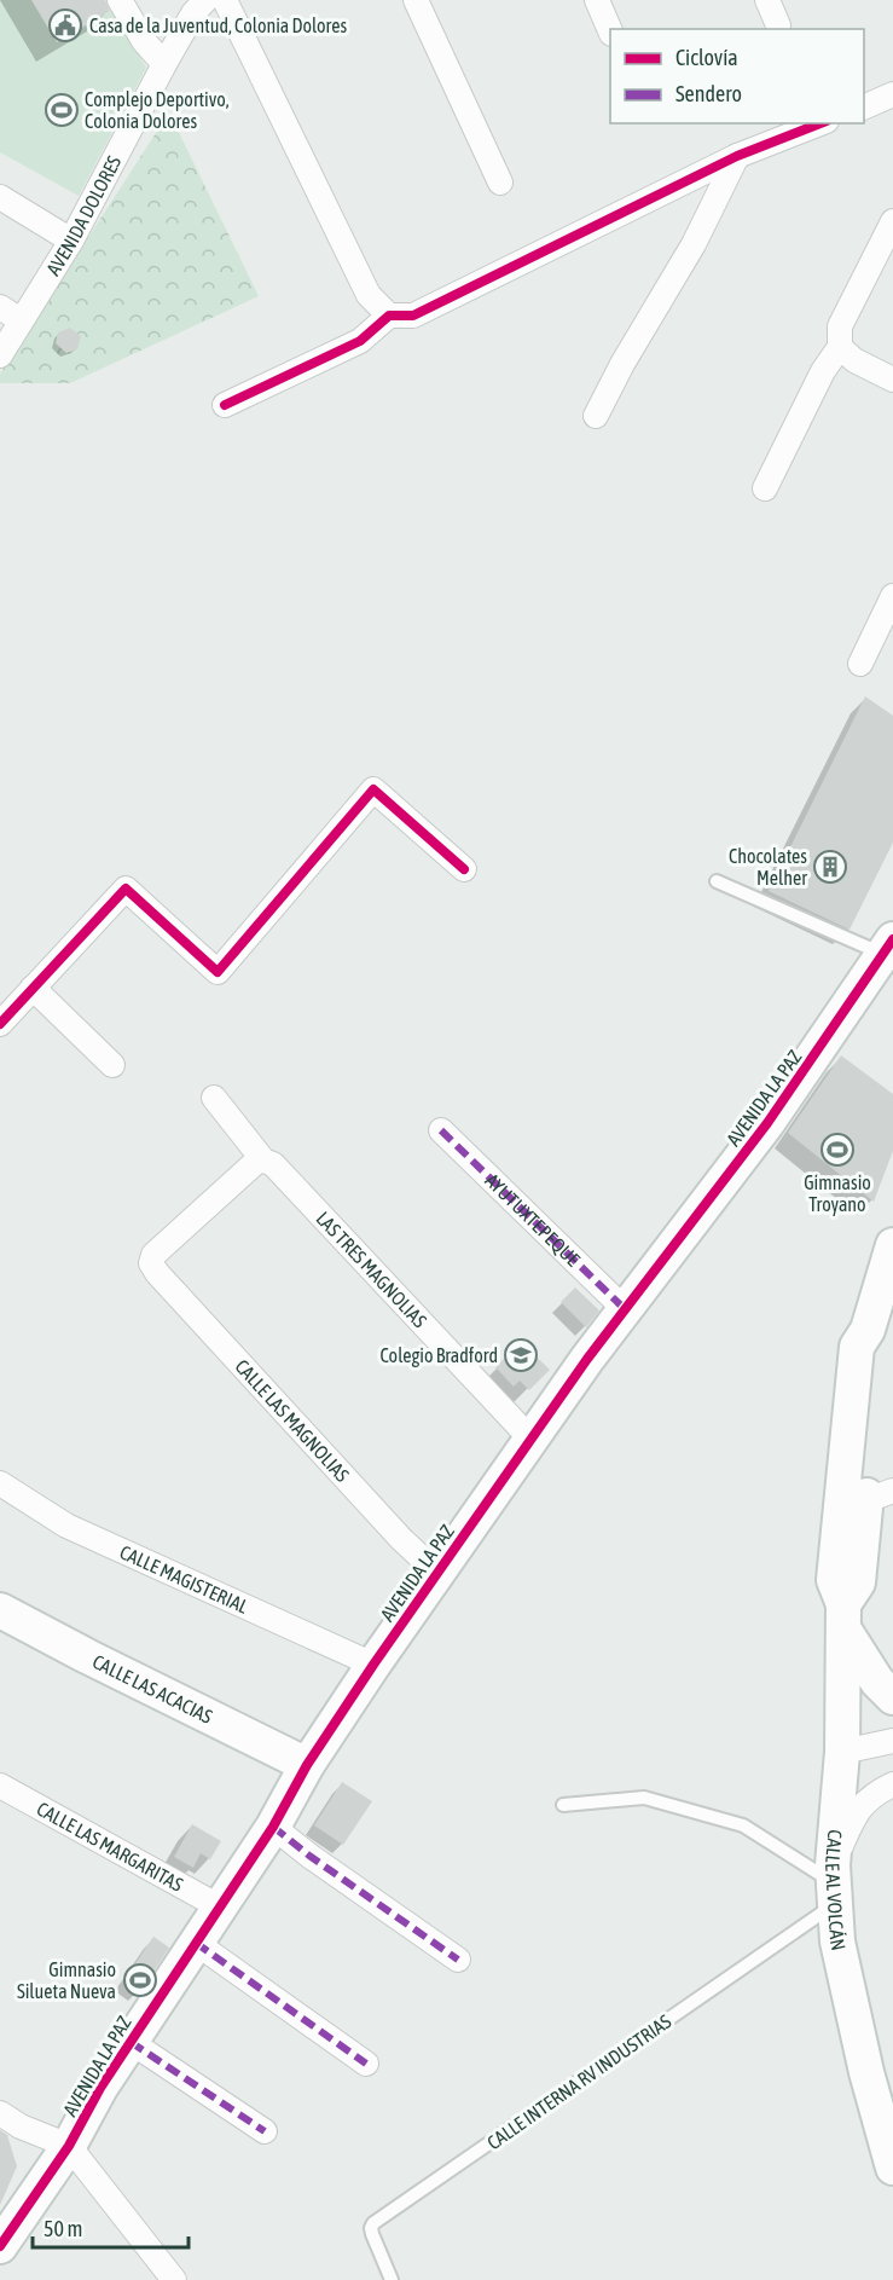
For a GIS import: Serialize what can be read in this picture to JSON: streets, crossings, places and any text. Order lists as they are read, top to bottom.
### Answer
{
  "streets": {
    "street": [
      "AVENIDA DOLORES",
      "AVENIDA LA PAZ",
      "AYUTUXTEPEQUE",
      "LAS TRES MAGNOLIAS",
      "CALLE LAS MAGNOLIAS",
      "CALLE MAGISTERIAL",
      "CALLE LAS ACACIAS",
      "CALLE LAS MARGARITAS",
      "CALLE AL VOLCÁN"
    ],
    "lane": ["CALLE INTERNA RV INDUSTRIAS"]
  },
  "crossings": [
    ["AVENIDA LA PAZ", "AYUTUXTEPEQUE"],
    ["AVENIDA LA PAZ", "LAS TRES MAGNOLIAS"],
    ["AVENIDA LA PAZ", "CALLE LAS MAGNOLIAS"],
    ["AVENIDA LA PAZ", "CALLE MAGISTERIAL"],
    ["AVENIDA LA PAZ", "CALLE LAS ACACIAS"],
    ["AVENIDA LA PAZ", "CALLE LAS MARGARITAS"],
    ["LAS TRES MAGNOLIAS", "CALLE LAS MAGNOLIAS"],
    ["CALLE AL VOLCÁN", "CALLE INTERNA RV INDUSTRIAS"]
  ],
  "places": {
    "public building": ["Casa de la Juventud, Colonia Dolores"],
    "sports": ["Complejo Deportivo, Colonia Dolores", "Gimnasio Troyano", "Gimnasio Silueta Nueva"],
    "building": ["Chocolates Melher"],
    "school or university": ["Colegio Bradford"]
  },
  "legend": ["Ciclovía", "Sendero"],
  "scale_bar": "50 m"
}
